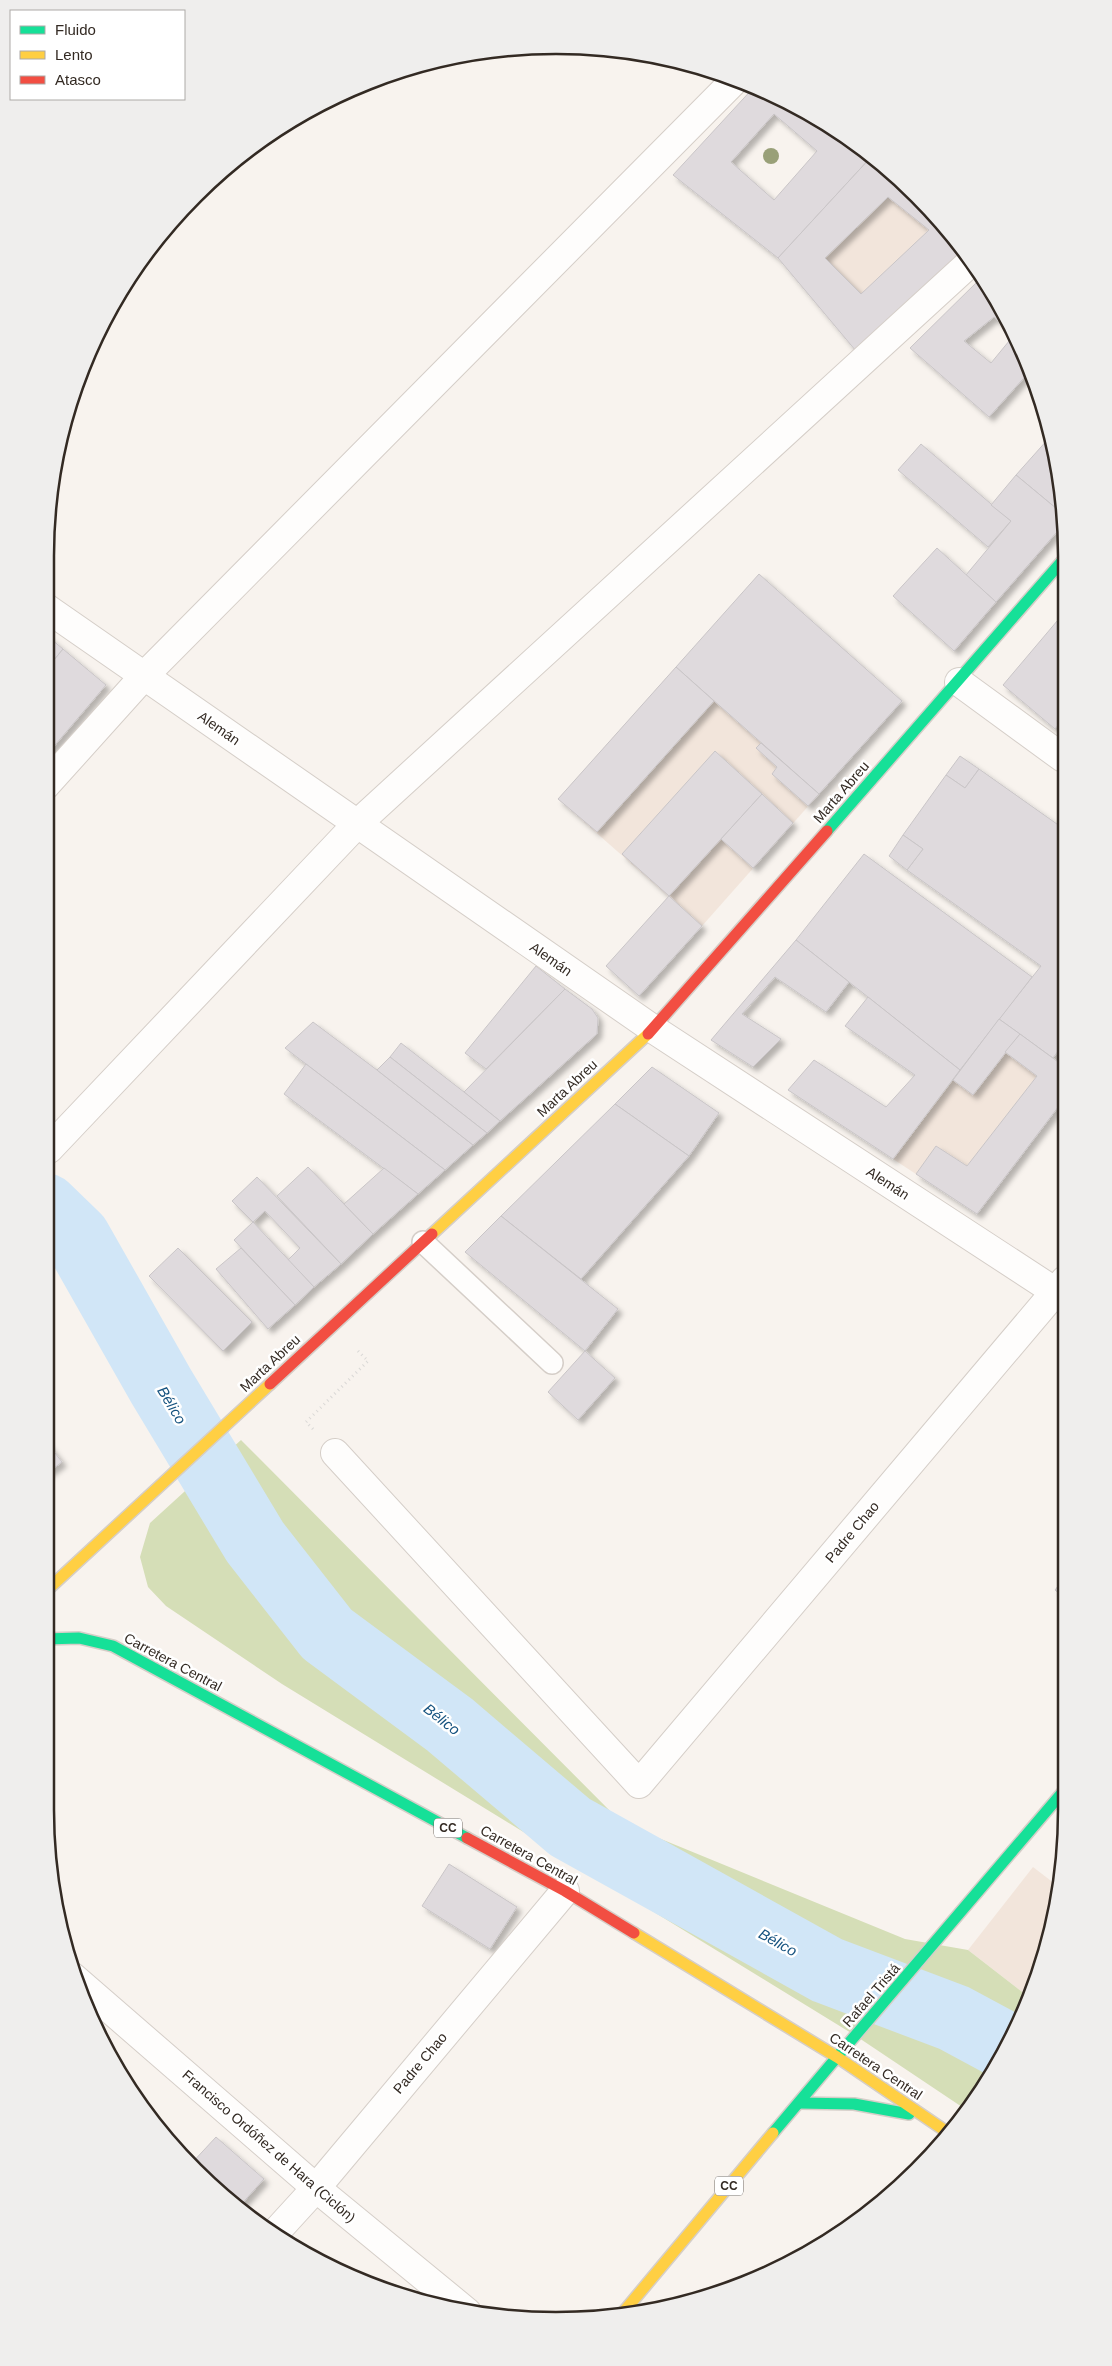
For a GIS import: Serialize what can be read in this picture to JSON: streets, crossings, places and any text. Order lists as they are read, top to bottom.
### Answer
{
  "streets": {
    "main road": [
      "Marta Abreu",
      "Carretera Central",
      "CC",
      "Rafael Tristá"
    ],
    "street": ["Alemán", "Padre Chao", "Francisco Ordóñez de Hara (Ciclón)"]
  },
  "crossings": [
    ["Alemán", "Marta Abreu"],
    ["Padre Chao", "Carretera Central"],
    ["Padre Chao", "Francisco Ordóñez de Hara (Ciclón)"],
    ["Carretera Central", "Rafael Tristá"]
  ],
  "water": ["Bélico"],
  "legend": ["Fluido", "Lento", "Atasco"]
}
